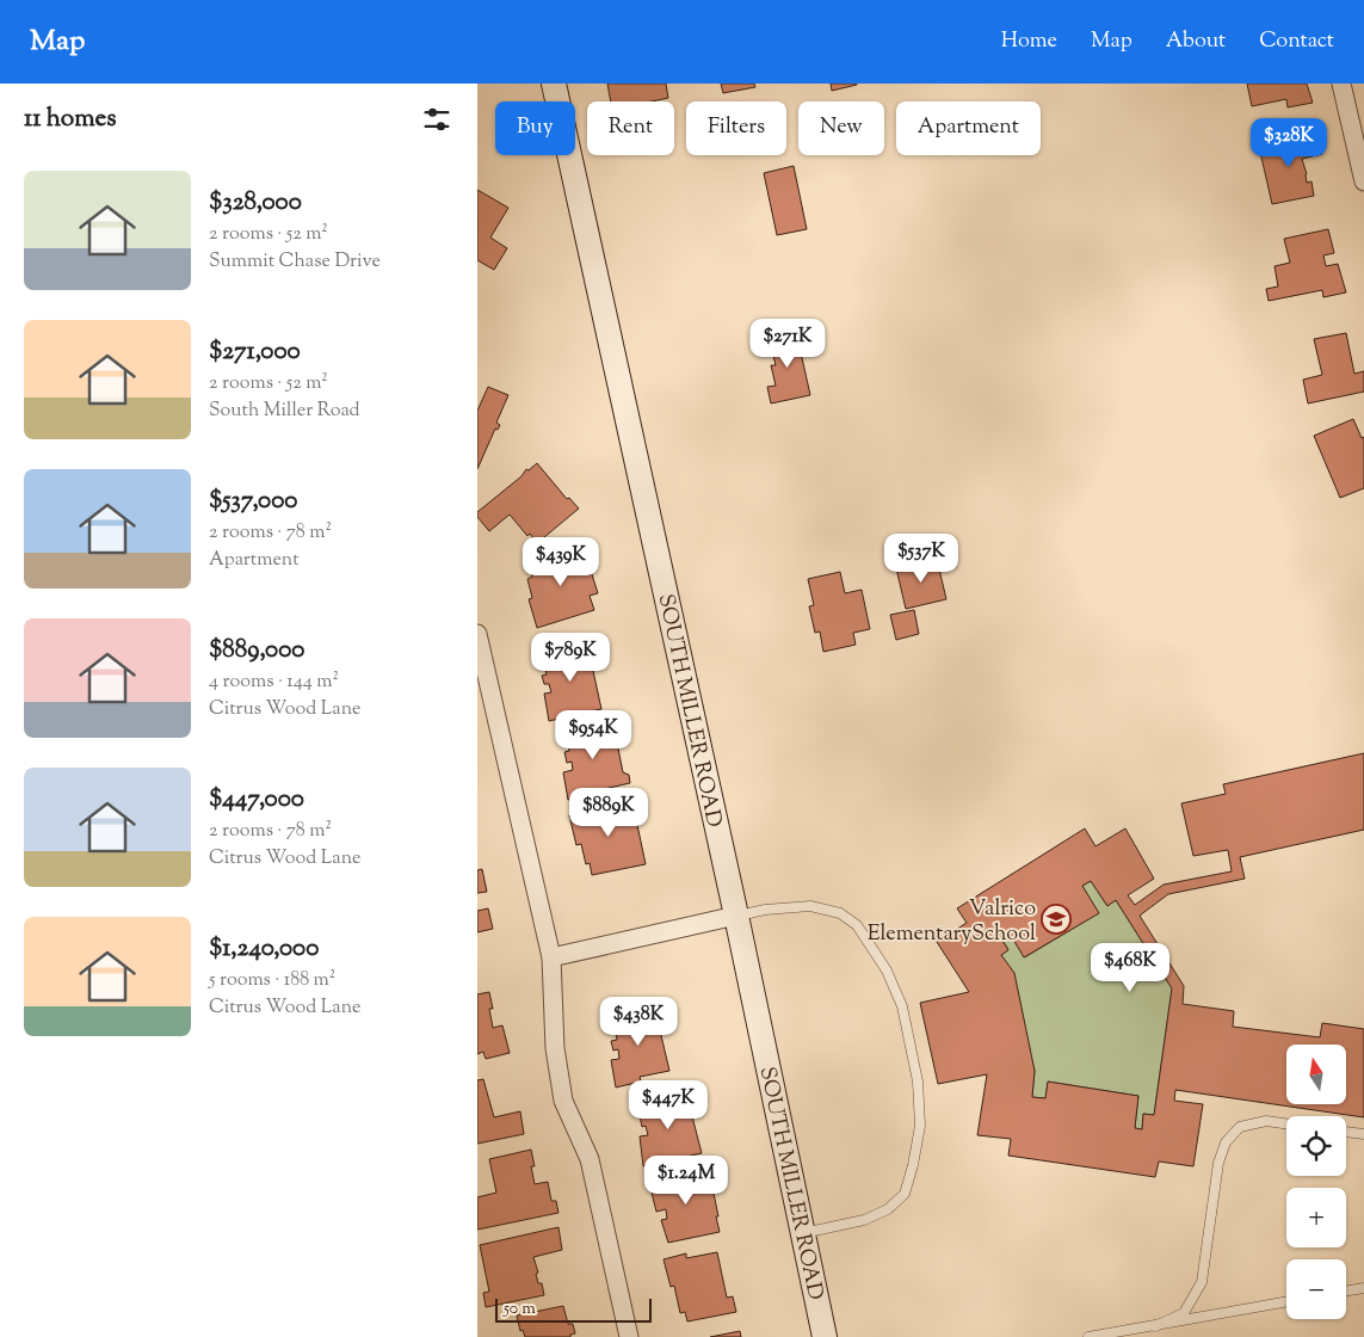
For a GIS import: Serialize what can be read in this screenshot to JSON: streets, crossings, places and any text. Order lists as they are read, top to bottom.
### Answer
{
  "streets": {
    "street": ["SOUTH MILLER ROAD"]
  },
  "places": {
    "school or university": ["Valrico ElementarySchool"]
  },
  "scale_bar": "50 m",
  "north": "top",
  "page": {
    "header": "Map",
    "nav": [
      "Home",
      "Map",
      "About",
      "Contact"
    ],
    "heading": "11 homes",
    "chip": [
      "Buy",
      "Rent",
      "Filters",
      "New",
      "Apartment"
    ],
    "price": [
      "$328K",
      "$271K",
      "$537K",
      "$439K",
      "$789K",
      "$954K",
      "$889K",
      "$468K",
      "$438K",
      "$447K",
      "$1.24M"
    ],
    "list": [
      {
        "name": "$328,000",
        "note": "2 rooms · 52 m² · Summit Chase Drive"
      },
      {
        "name": "$271,000",
        "note": "2 rooms · 52 m² · South Miller Road"
      },
      {
        "name": "$537,000",
        "note": "2 rooms · 78 m² · Apartment"
      },
      {
        "name": "$889,000",
        "note": "4 rooms · 144 m² · Citrus Wood Lane"
      },
      {
        "name": "$447,000",
        "note": "2 rooms · 78 m² · Citrus Wood Lane"
      },
      {
        "name": "$1,240,000",
        "note": "5 rooms · 188 m² · Citrus Wood Lane"
      }
    ],
    "map_buttons": ["+", "−"],
    "scale": "50 m"
  }
}
